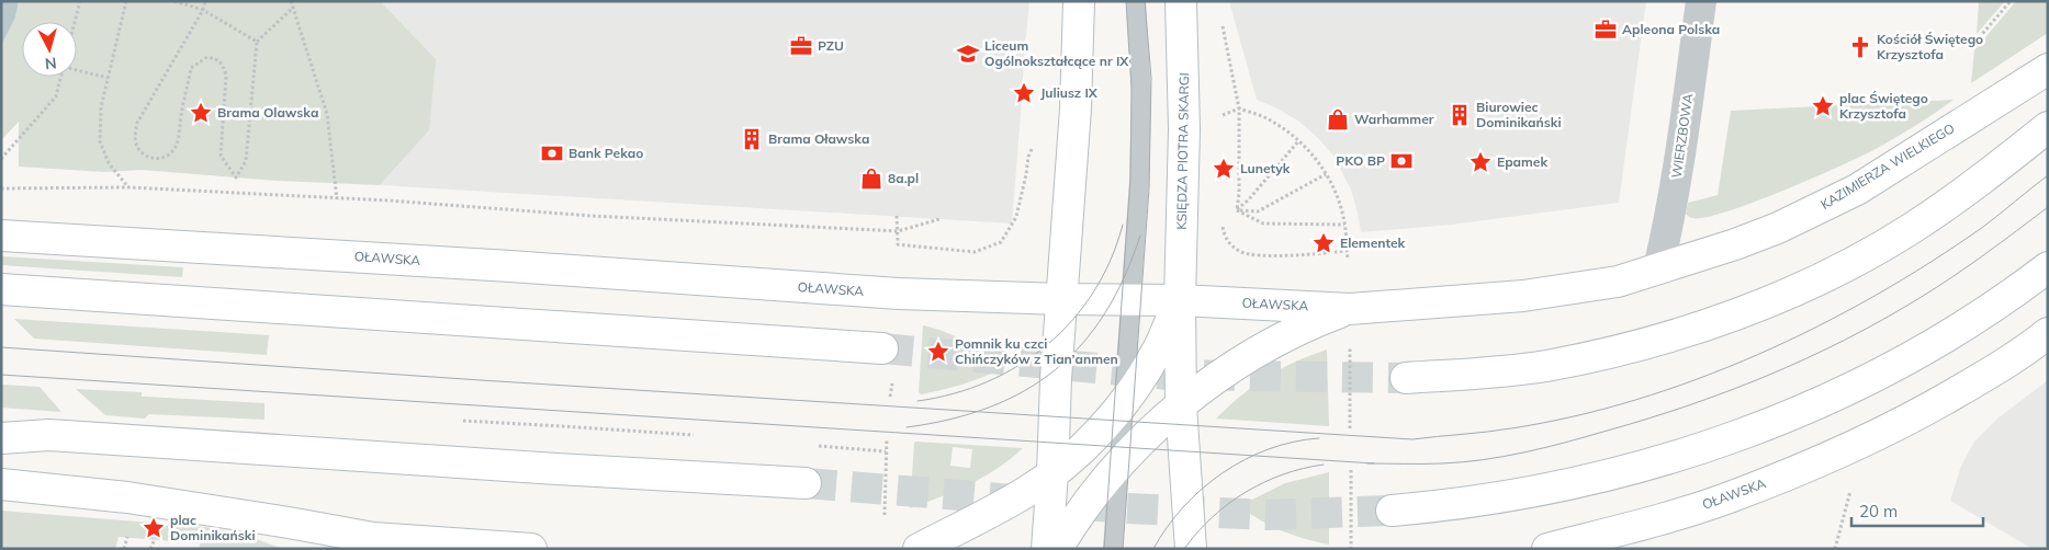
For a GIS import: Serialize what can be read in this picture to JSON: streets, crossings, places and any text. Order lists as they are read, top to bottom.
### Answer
{
  "streets": {
    "street": [
      "WIERZBOWA",
      "KSIĘDZA PIOTRA SKARGI",
      "KAZIMIERZA WIELKIEGO",
      "OŁAWSKA"
    ]
  },
  "crossings": [
    ["WIERZBOWA", "KAZIMIERZA WIELKIEGO"],
    ["WIERZBOWA", "OŁAWSKA"],
    ["KSIĘDZA PIOTRA SKARGI", "OŁAWSKA"],
    ["KAZIMIERZA WIELKIEGO", "OŁAWSKA"]
  ],
  "places": {
    "office": ["Apleona Polska", "PZU"],
    "church": ["Kościół Świętego Krzysztofa"],
    "school or university": ["Liceum Ogólnokształcące nr IX"],
    "place": [
      "Juliusz IX",
      "plac Świętego Krzysztofa",
      "Brama Olawska",
      "Epamek",
      "Lunetyk",
      "Elementek",
      "Pomnik ku czci Chińczyków z Tian’anmen",
      "plac Dominikański"
    ],
    "building": ["Biurowiec Dominikański", "Brama Oławska"],
    "shop": ["Warhammer", "8a.pl"],
    "bank": ["Bank Pekao", "PKO BP"]
  },
  "scale_bar": "20 m",
  "north": "bottom"
}
